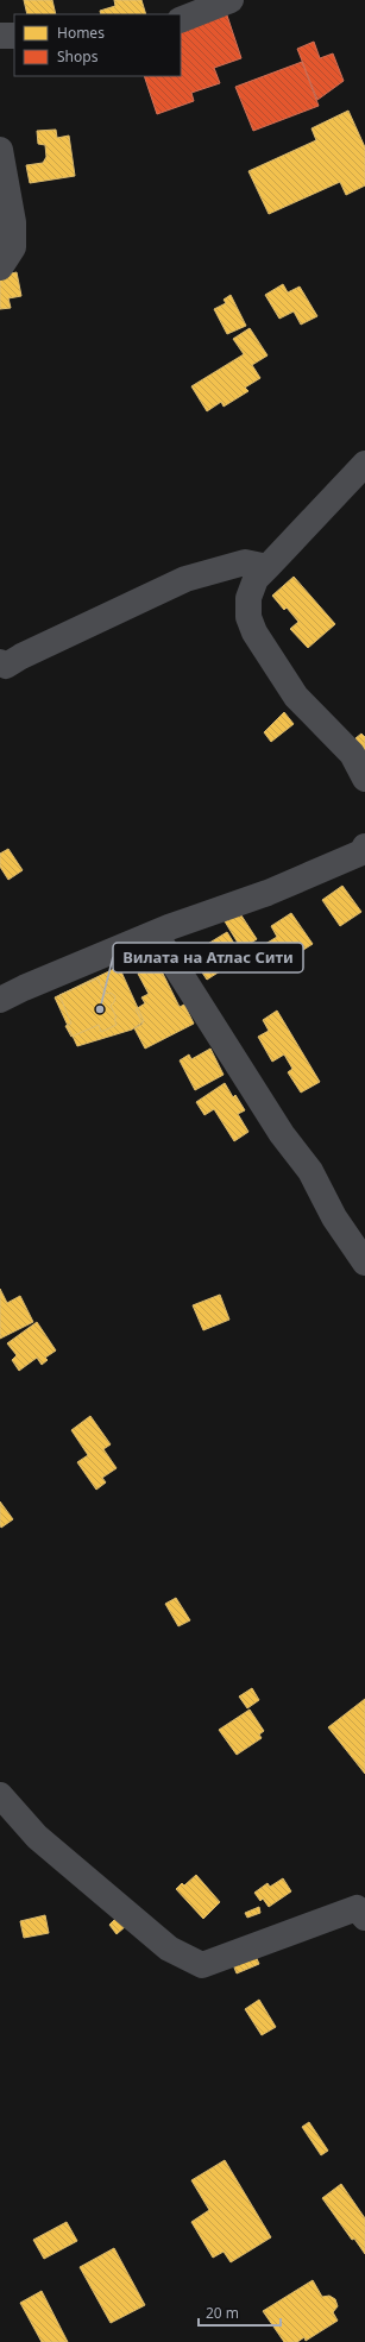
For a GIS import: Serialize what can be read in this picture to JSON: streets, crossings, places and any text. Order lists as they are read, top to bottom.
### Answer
{
  "places": ["Вилата на Атлас Сити"],
  "legend": ["Homes", "Shops"],
  "scale_bar": "20 m"
}
